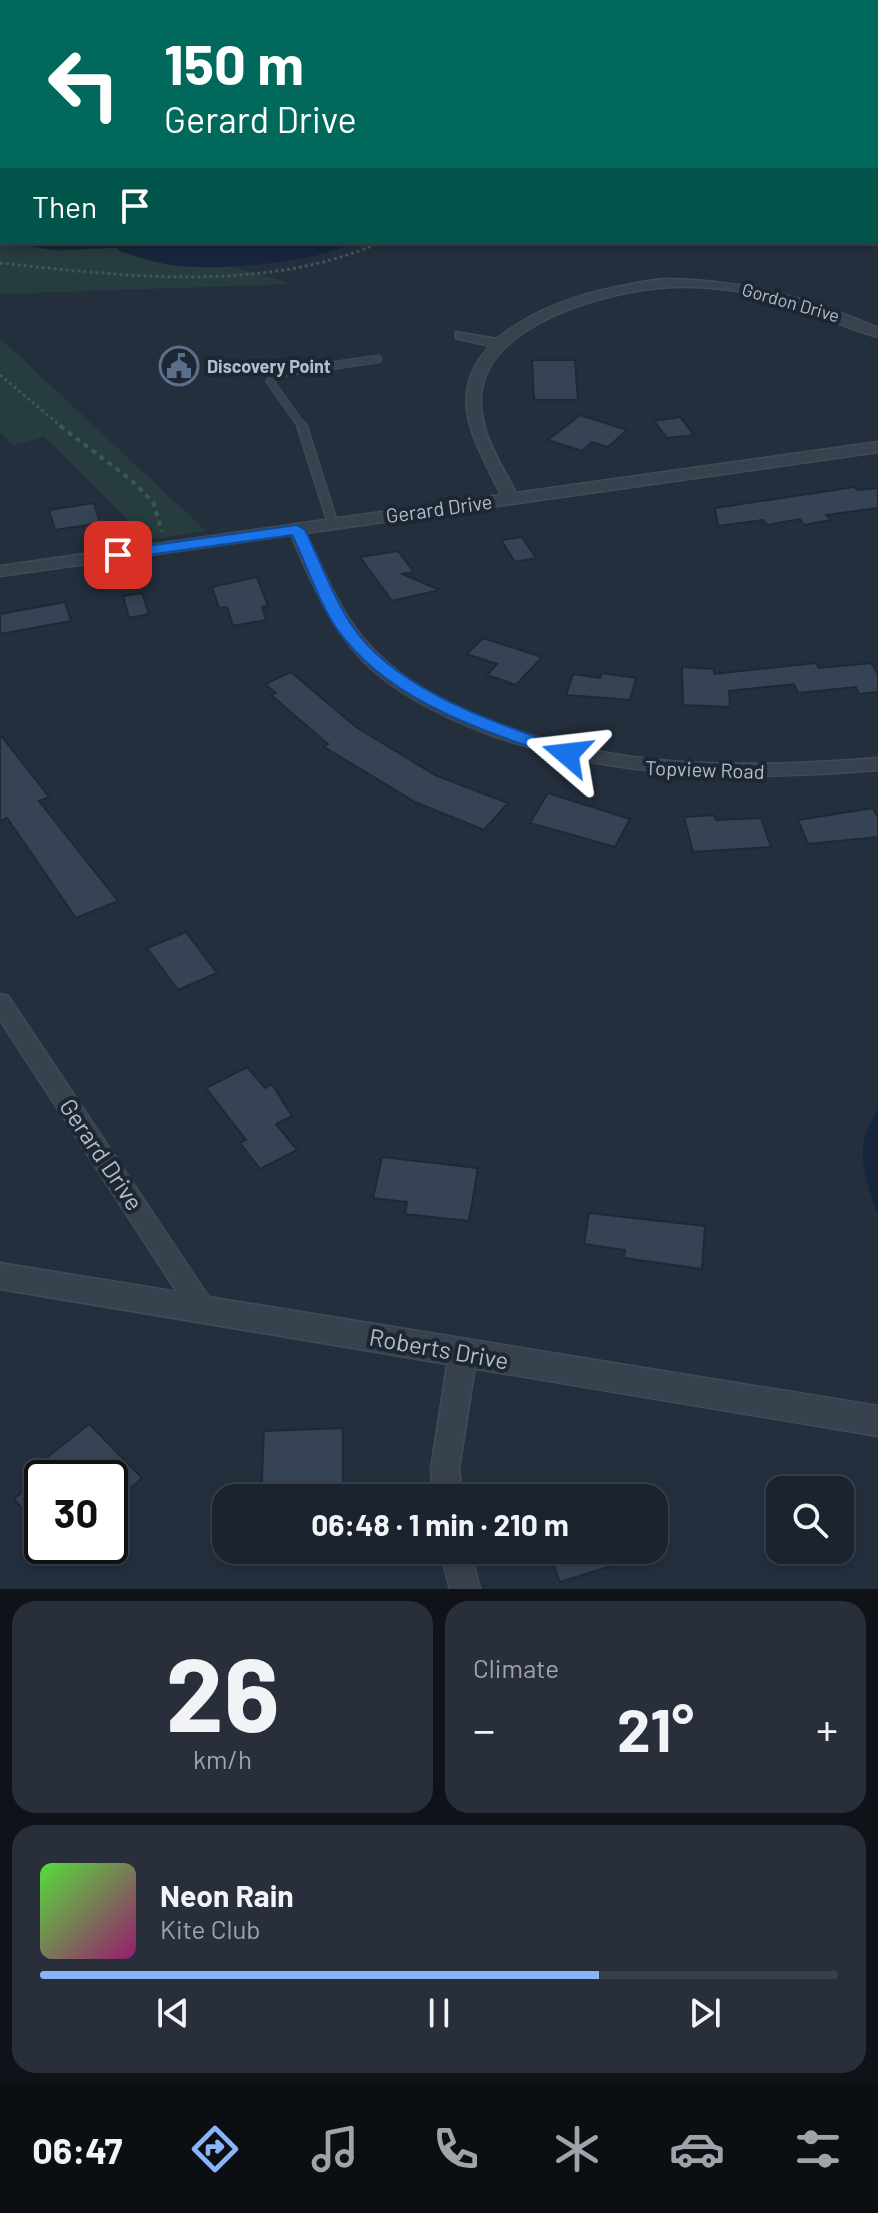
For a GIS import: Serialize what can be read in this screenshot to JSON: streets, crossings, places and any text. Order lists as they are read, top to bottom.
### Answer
{
  "streets": {
    "street": [
      "Gordon Drive",
      "Gerard Drive",
      "Topview Road",
      "Roberts Drive"
    ]
  },
  "crossings": [
    ["Gordon Drive", "Gerard Drive"],
    ["Gerard Drive", "Topview Road"],
    ["Gerard Drive", "Roberts Drive"]
  ],
  "places": {
    "public building": ["Discovery Point"]
  },
  "page": {
    "turn": ["150 m", "Gerard Drive"],
    "then": "Then",
    "limit": "30",
    "trip": "06:48 · 1 min · 210 m",
    "tile": [
      ["26", "km/h"],
      "Climate"
    ],
    "heat": ["−", "21°", "+"],
    "song": ["Neon Rain", "Kite Club"],
    "tabs": "06:47"
  }
}
